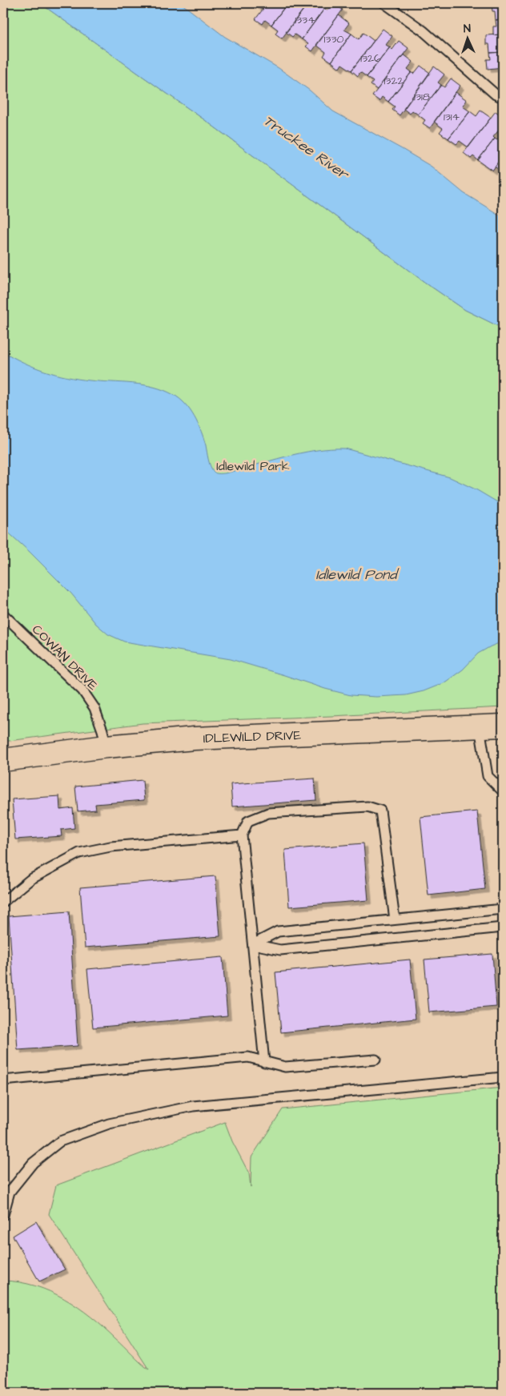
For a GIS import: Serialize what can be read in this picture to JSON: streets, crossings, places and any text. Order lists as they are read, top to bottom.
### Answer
{
  "streets": {
    "street": ["IDLEWILD DRIVE"],
    "lane": ["COWAN DRIVE"]
  },
  "crossings": [
    ["COWAN DRIVE", "IDLEWILD DRIVE"]
  ],
  "water": ["Truckee River", "Idlewild Pond"],
  "parks": ["Idlewild Park"],
  "house_numbers": [
    "1334",
    "1330",
    "1326",
    "1322",
    "1318",
    "1314"
  ],
  "north": "top"
}
